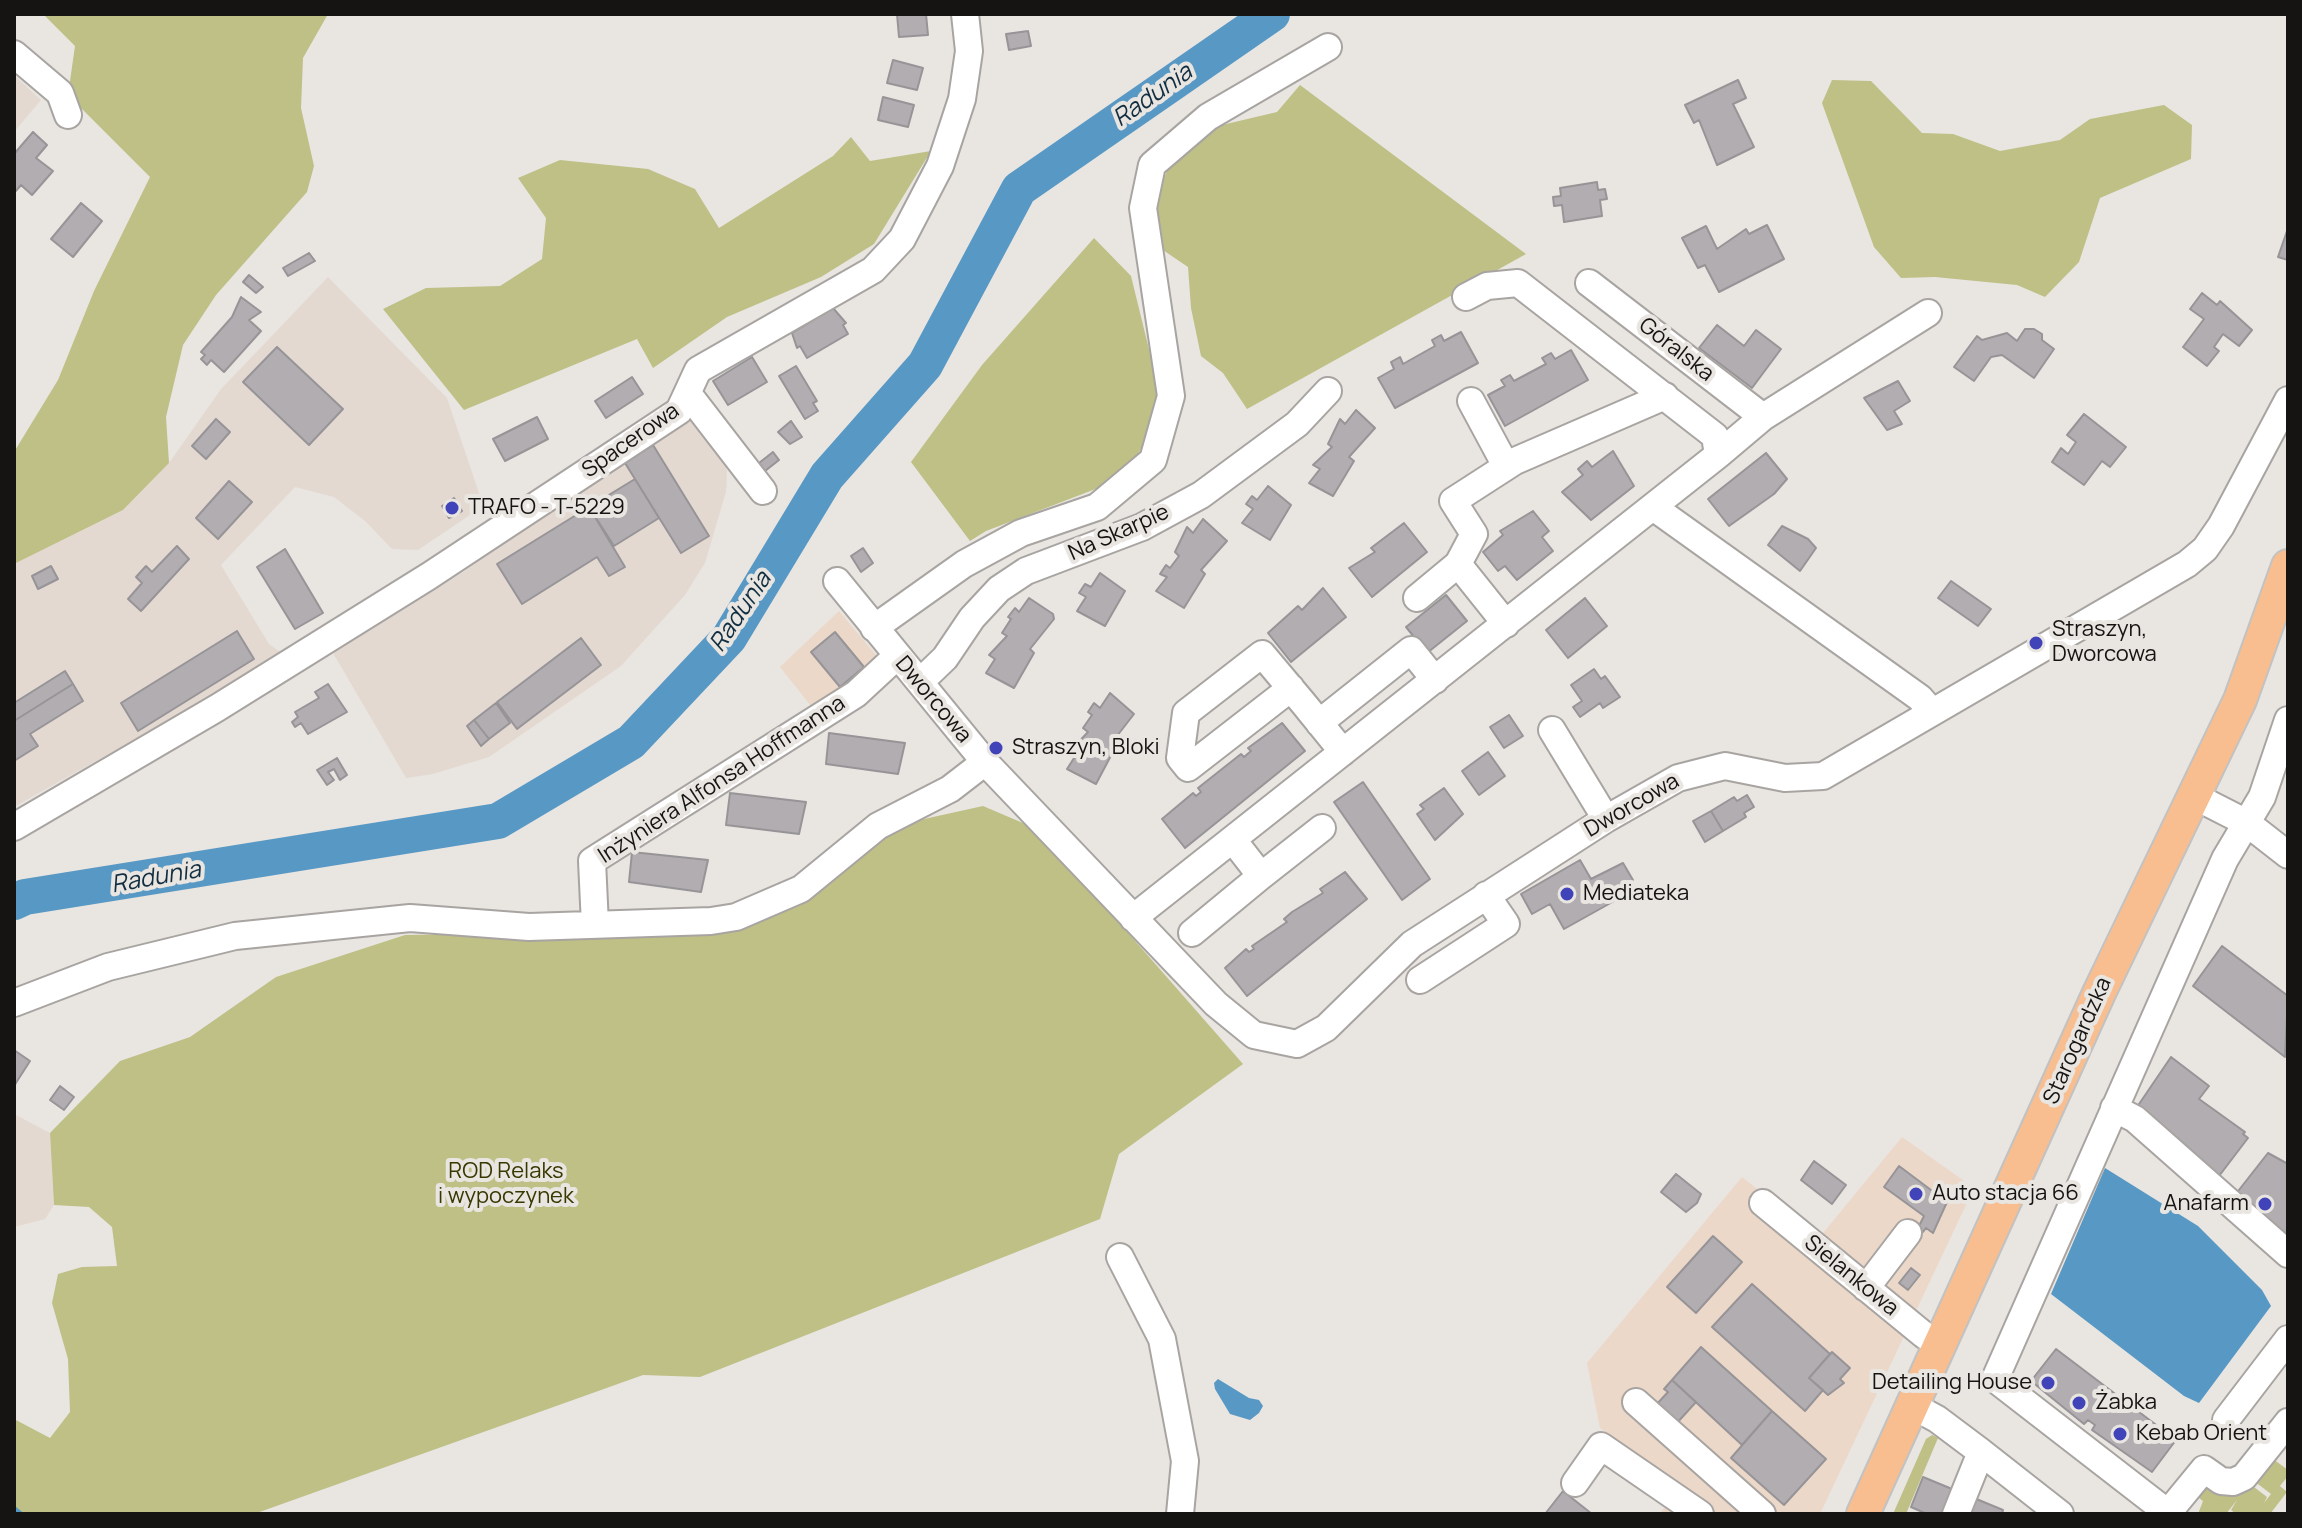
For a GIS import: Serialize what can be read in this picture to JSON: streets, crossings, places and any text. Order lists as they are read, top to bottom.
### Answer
{
  "streets": {
    "main road": ["Starogardzka"],
    "street": [
      "Góralska",
      "Spacerowa",
      "Na Skarpie",
      "Dworcowa",
      "Inżyniera Alfonsa Hoffmanna",
      "Sielankowa"
    ]
  },
  "crossings": [
    ["Na Skarpie", "Dworcowa"],
    ["Dworcowa", "Inżyniera Alfonsa Hoffmanna"],
    ["Starogardzka", "Sielankowa"]
  ],
  "water": ["Radunia"],
  "parks": ["ROD Relaks i wypoczynek"],
  "places": [
    "TRAFO - T-5229",
    "Straszyn, Dworcowa",
    "Straszyn, Bloki",
    "Mediateka",
    "Auto stacja 66",
    "Anafarm",
    "Detailing House",
    "Żabka",
    "Kebab Orient"
  ]
}
